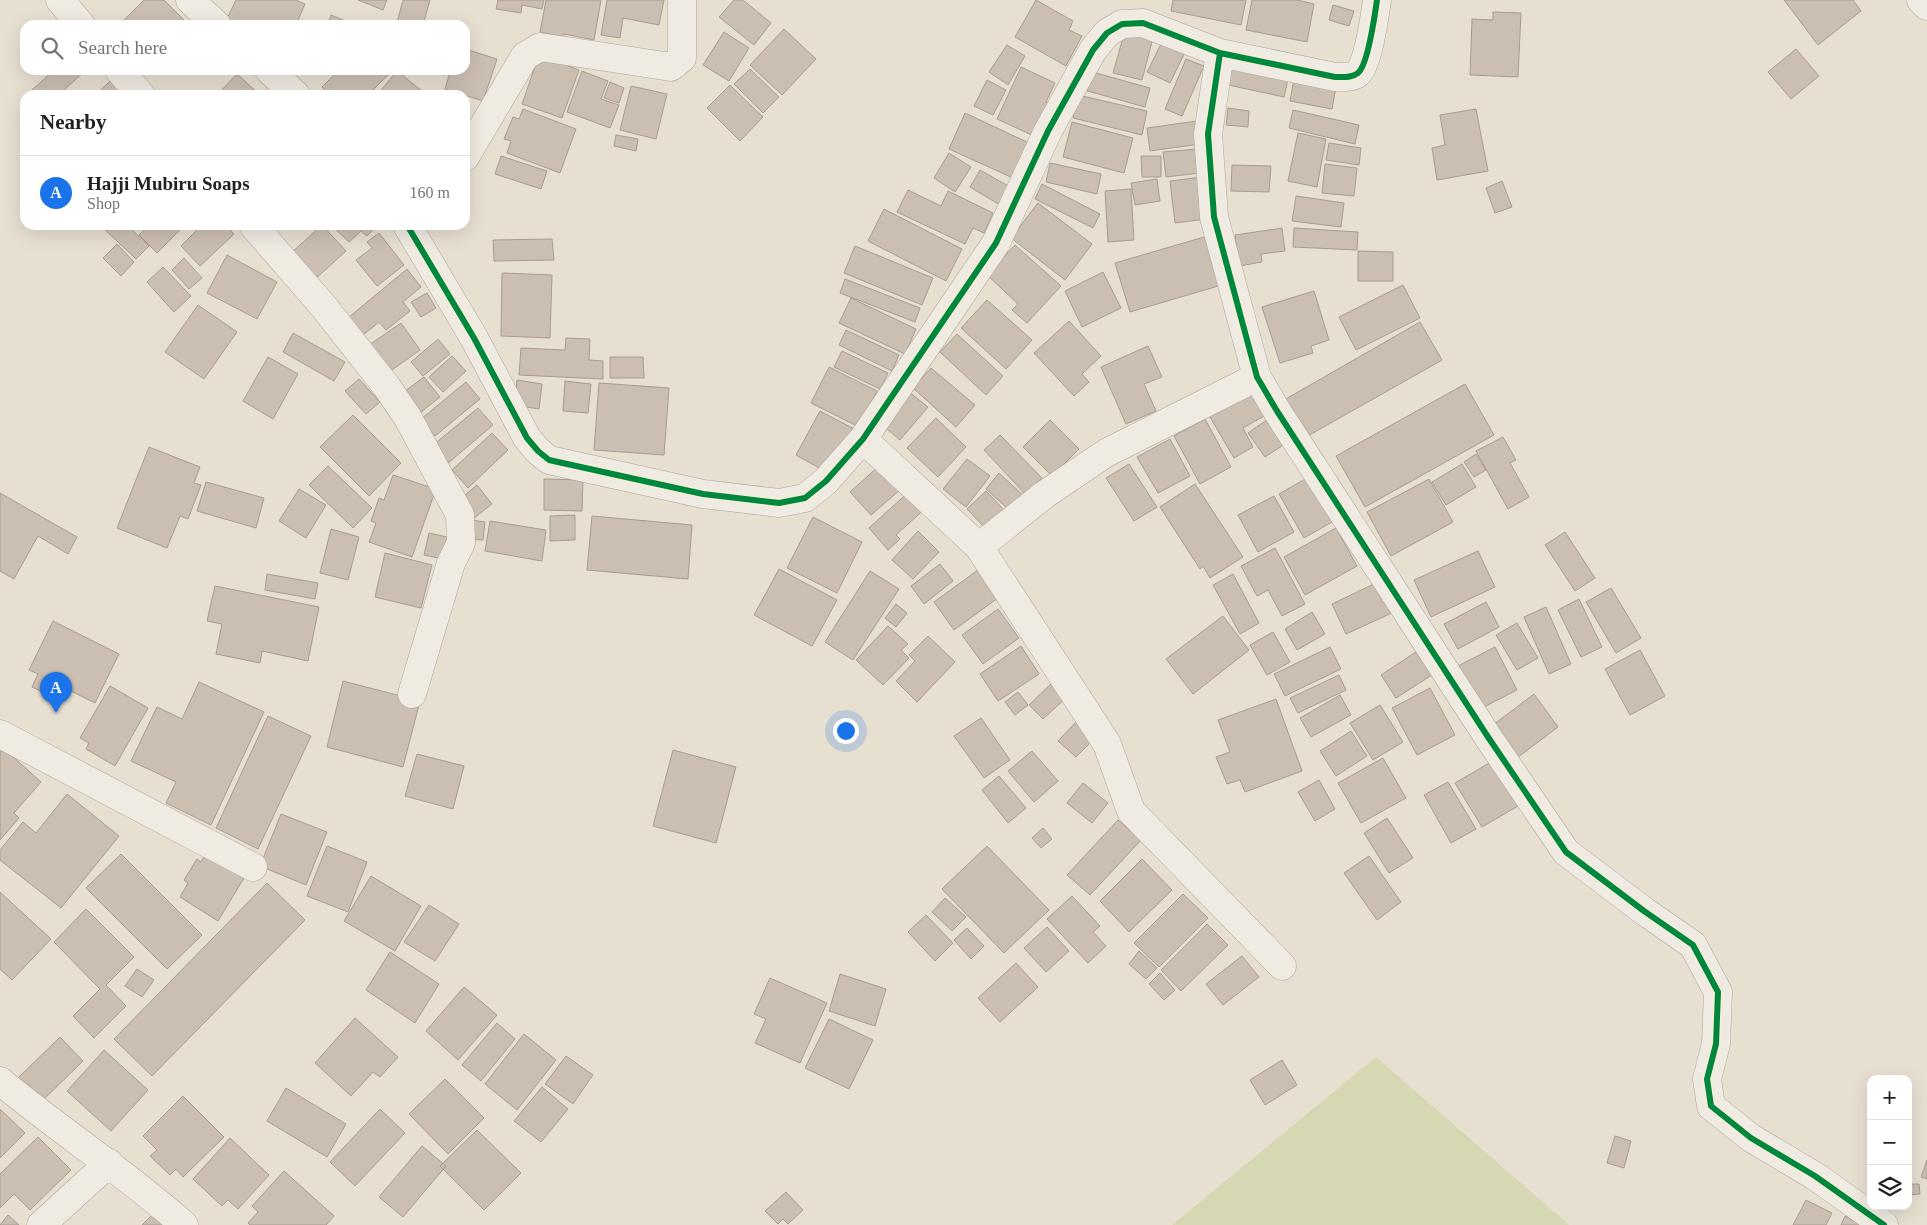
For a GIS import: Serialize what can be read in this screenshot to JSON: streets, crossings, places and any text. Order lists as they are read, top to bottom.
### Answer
{
  "page": {
    "search": "Search here",
    "heading": "Nearby",
    "list": [
      {
        "mark": "A",
        "name": "Hajji Mubiru Soaps",
        "note": "Shop",
        "value": "160 m"
      }
    ],
    "pins": "A",
    "map_buttons": ["+", "−"]
  }
}
